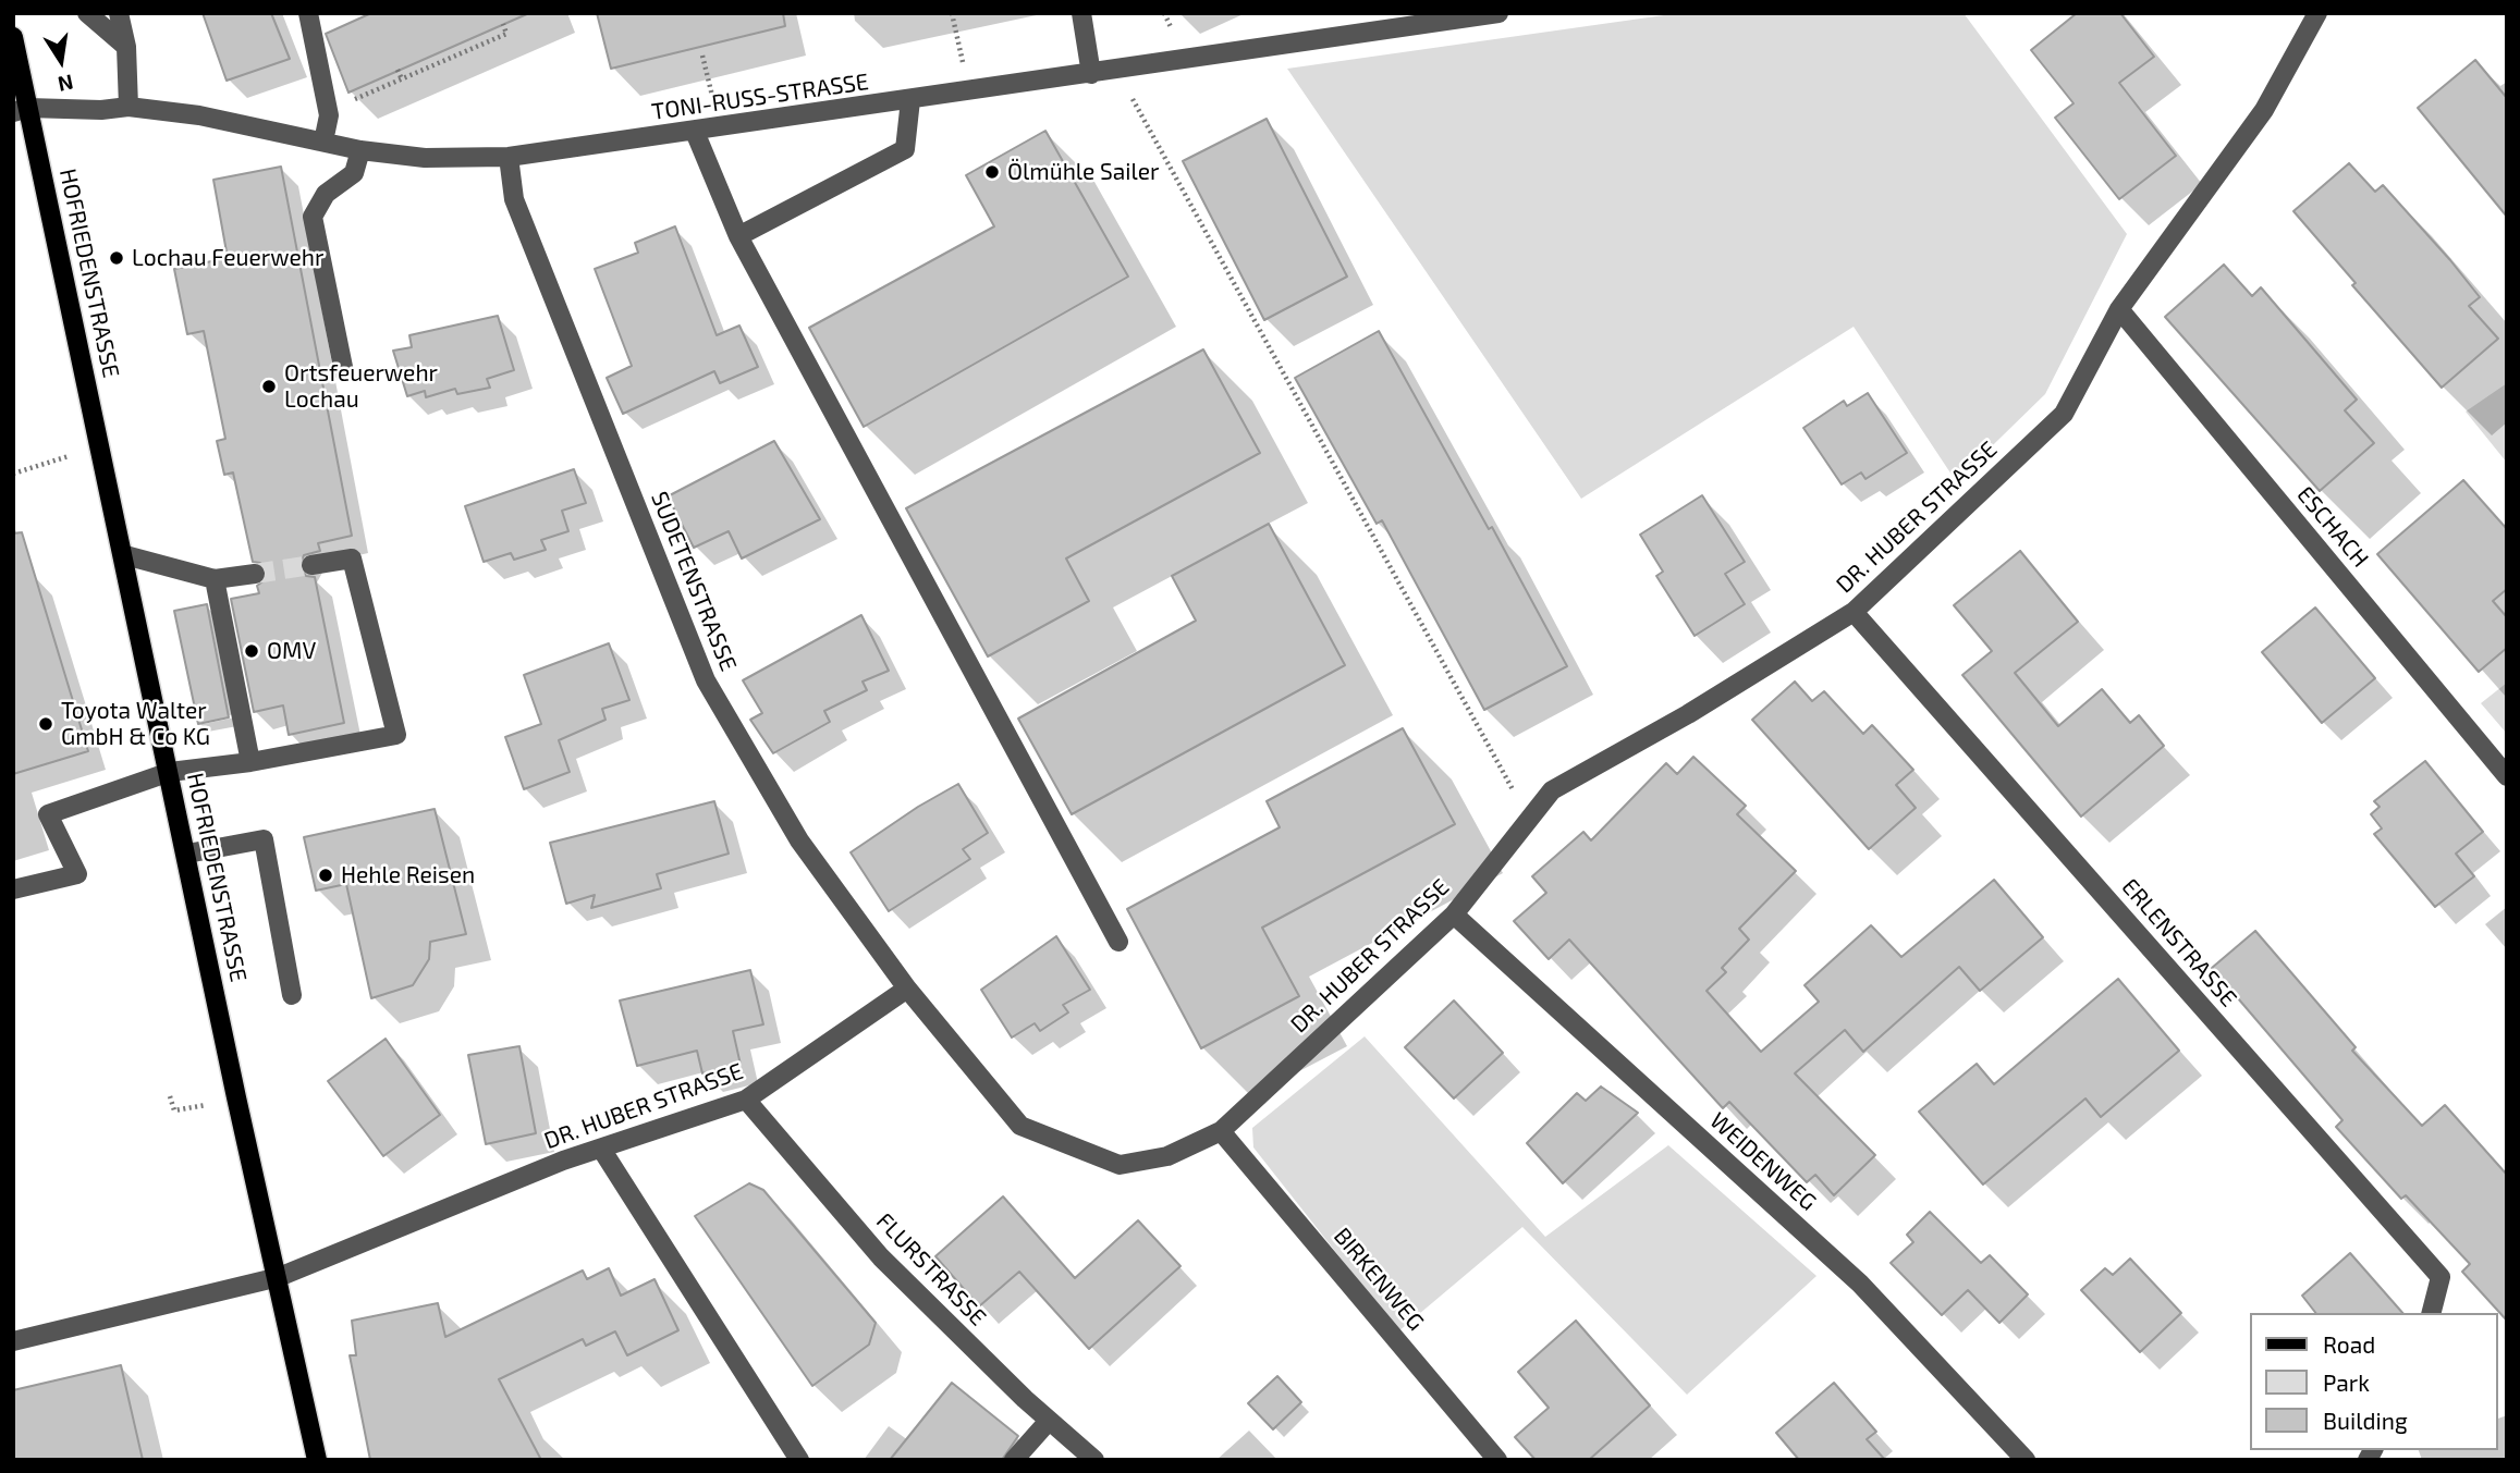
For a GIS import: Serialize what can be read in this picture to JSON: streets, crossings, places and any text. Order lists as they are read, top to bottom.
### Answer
{
  "streets": {
    "main road": ["HOFRIEDENSTRASSE"],
    "street": [
      "TONI-RUSS-STRASSE",
      "DR. HUBER STRASSE",
      "ESCHACH",
      "SUDETENSTRASSE",
      "ERLENSTRASSE",
      "WEIDENWEG",
      "FLURSTRASSE",
      "BIRKENWEG"
    ]
  },
  "crossings": [
    ["TONI-RUSS-STRASSE", "HOFRIEDENSTRASSE"],
    ["TONI-RUSS-STRASSE", "SUDETENSTRASSE"],
    ["HOFRIEDENSTRASSE", "DR. HUBER STRASSE"],
    ["DR. HUBER STRASSE", "ESCHACH"],
    ["DR. HUBER STRASSE", "SUDETENSTRASSE"],
    ["DR. HUBER STRASSE", "ERLENSTRASSE"],
    ["DR. HUBER STRASSE", "WEIDENWEG"],
    ["DR. HUBER STRASSE", "FLURSTRASSE"],
    ["DR. HUBER STRASSE", "BIRKENWEG"]
  ],
  "places": [
    "Ölmühle Sailer",
    "Lochau Feuerwehr",
    "Ortsfeuerwehr Lochau",
    "OMV",
    "Toyota Walter GmbH & Co KG",
    "Hehle Reisen"
  ],
  "legend": ["Road", "Park", "Building"],
  "north": "bottom"
}
